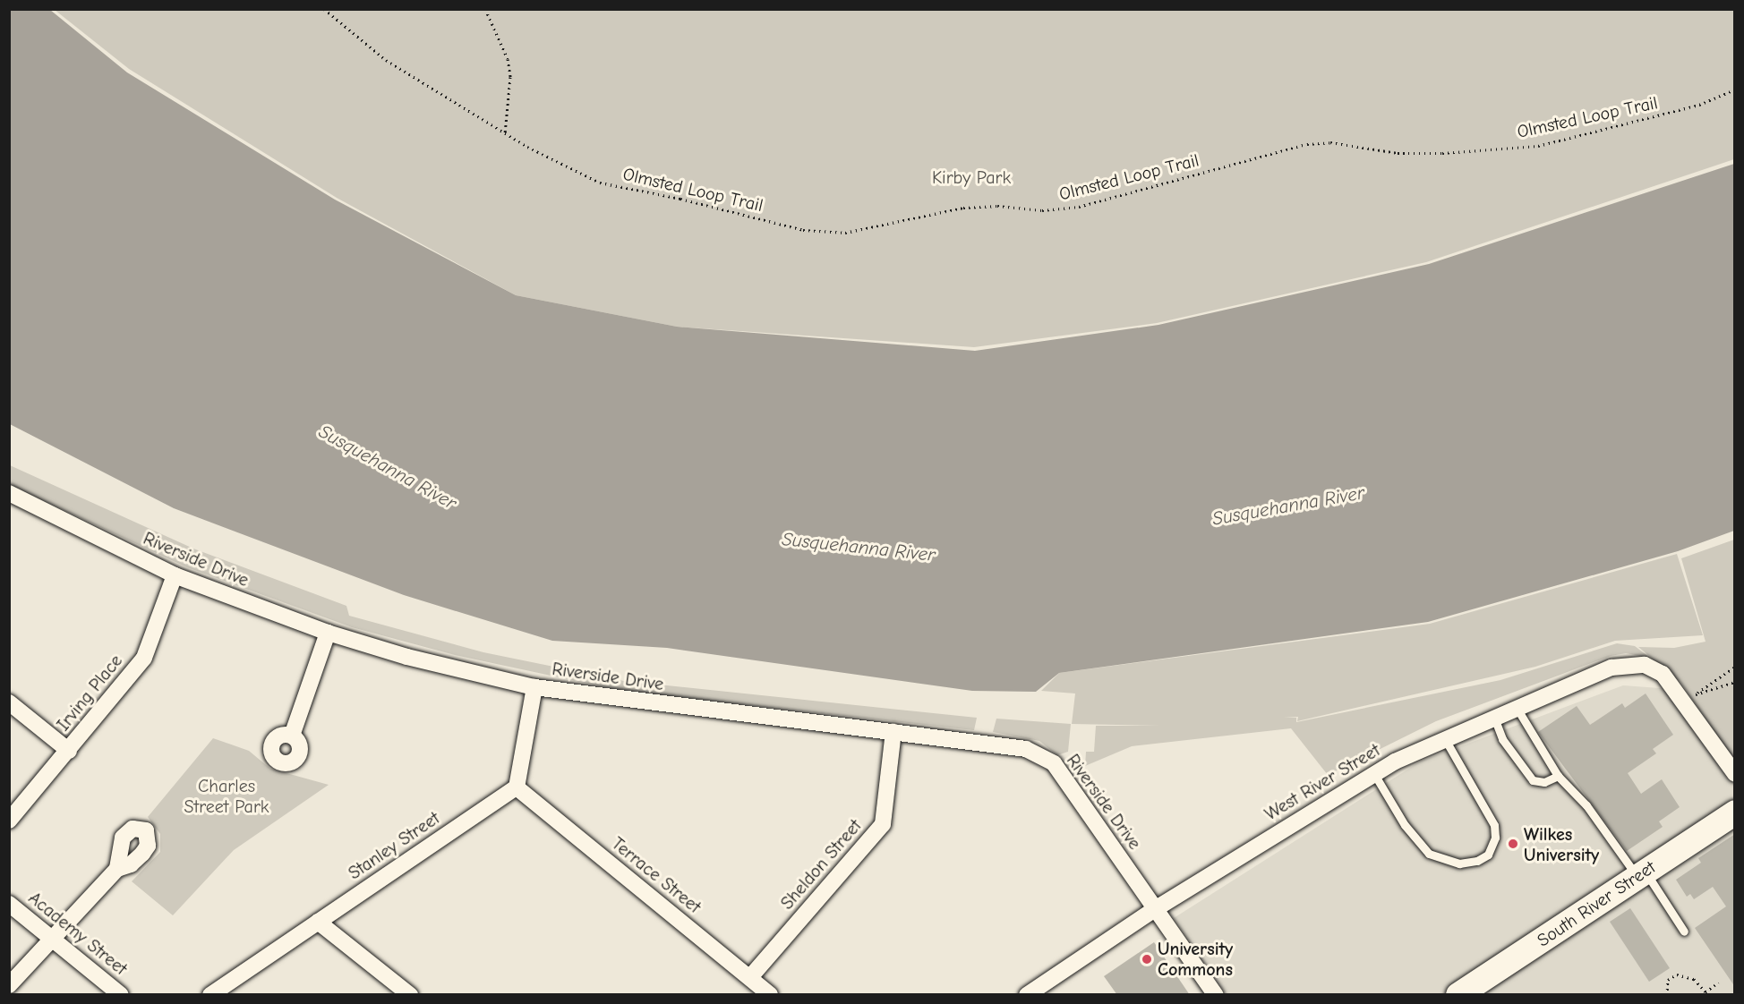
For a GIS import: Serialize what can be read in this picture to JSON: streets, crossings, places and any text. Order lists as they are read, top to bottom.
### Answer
{
  "streets": {
    "main road": ["South River Street"],
    "street": [
      "Riverside Drive",
      "Irving Place",
      "West River Street",
      "Stanley Street",
      "Sheldon Street",
      "Terrace Street",
      "Academy Street"
    ],
    "path": ["Olmsted Loop Trail"]
  },
  "crossings": [
    ["Riverside Drive", "Irving Place"],
    ["Riverside Drive", "West River Street"],
    ["Riverside Drive", "Sheldon Street"],
    ["Stanley Street", "Terrace Street"],
    ["Sheldon Street", "Terrace Street"]
  ],
  "water": ["Susquehanna River"],
  "parks": ["Kirby Park", "Charles Street Park"],
  "places": ["Wilkes University", "University Commons"]
}
